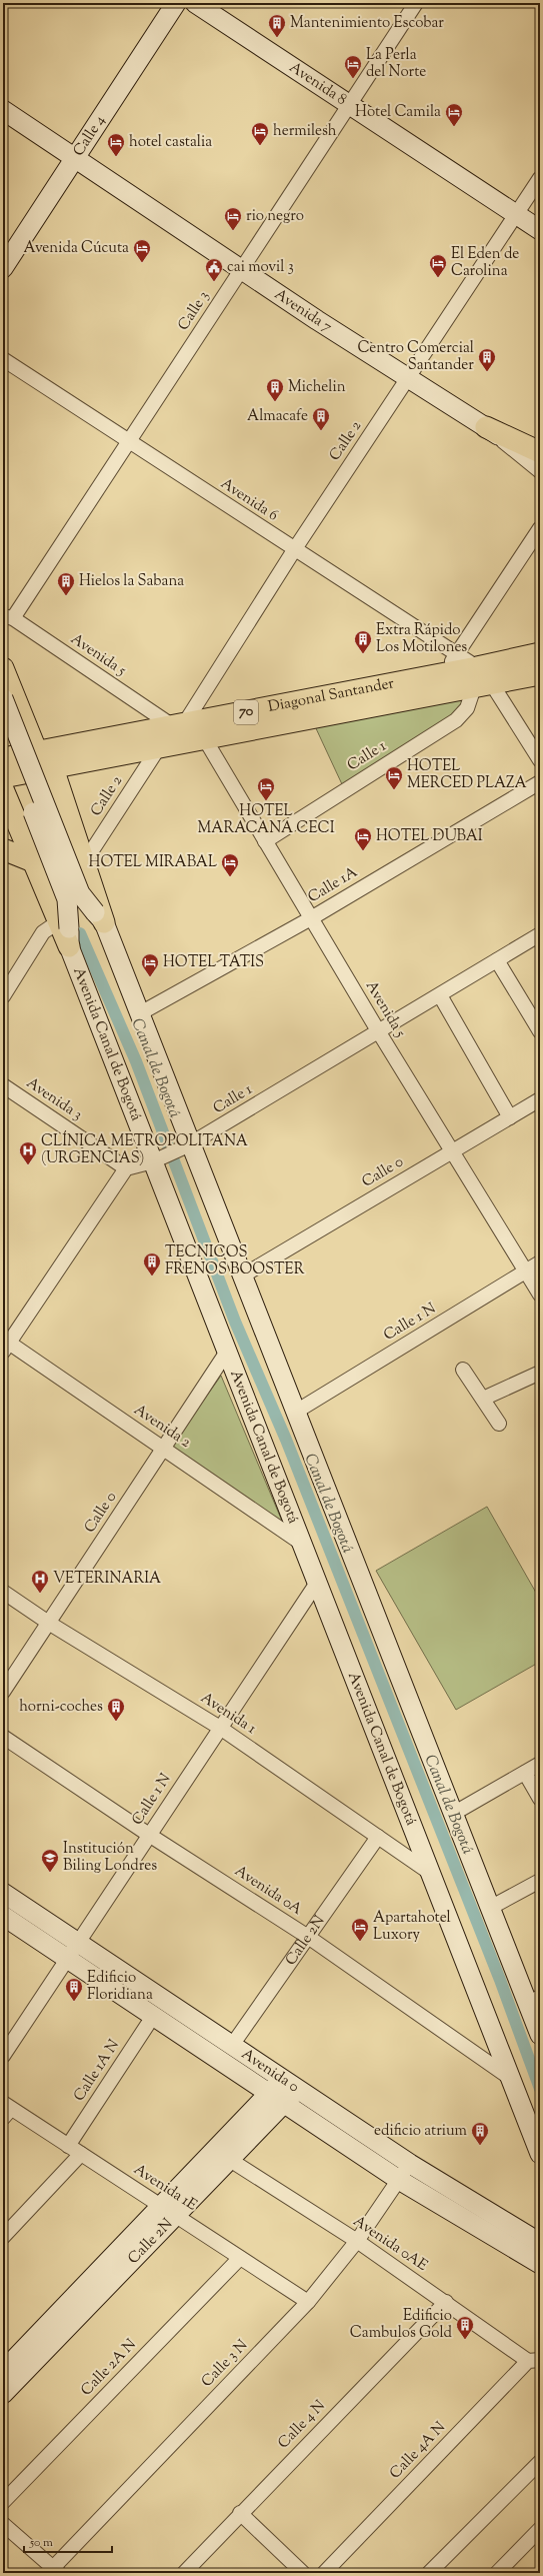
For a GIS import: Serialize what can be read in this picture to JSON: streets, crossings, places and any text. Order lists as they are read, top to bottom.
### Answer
{
  "streets": {
    "main road": [
      "Avenida 8",
      "Calle 4",
      "Avenida 7",
      "Diagonal Santander",
      "70",
      "Avenida Canal de Bogotá",
      "Calle 2N",
      "Avenida 0"
    ],
    "street": [
      "Calle 3",
      "Calle 2",
      "Avenida 6",
      "Avenida 5",
      "Calle 1",
      "Calle 1A",
      "Avenida 3",
      "Calle 0",
      "Calle 1 N",
      "Avenida 2",
      "Avenida 1",
      "Avenida 0A",
      "Calle 1A N",
      "Avenida 1E",
      "Avenida 0AE",
      "Calle 3 N",
      "Calle 2A N",
      "Calle 4 N",
      "Calle 4A N"
    ]
  },
  "crossings": [
    ["Avenida 8", "Calle 3"],
    ["Avenida 8", "Calle 2"],
    ["Calle 4", "Avenida 7"],
    ["Calle 3", "Avenida 7"],
    ["Calle 3", "Avenida 6"],
    ["Calle 3", "Avenida 5"],
    ["Avenida 7", "Calle 2"],
    ["Calle 2", "Avenida 6"],
    ["Calle 2", "Avenida 5"],
    ["Calle 2", "Diagonal Santander"],
    ["Avenida 6", "Diagonal Santander"],
    ["Avenida 6", "Calle 1"],
    ["Avenida 5", "Diagonal Santander"],
    ["Avenida 5", "Calle 1"],
    ["Avenida 5", "Calle 1A"],
    ["Avenida 5", "Calle 0"],
    ["Avenida 5", "Calle 1 N"],
    ["Diagonal Santander", "Calle 1"],
    ["Calle 1", "Avenida Canal de Bogotá"],
    ["Calle 1", "Avenida 3"],
    ["Avenida Canal de Bogotá", "Calle 0"],
    ["Avenida Canal de Bogotá", "Calle 1 N"],
    ["Avenida Canal de Bogotá", "Avenida 2"],
    ["Avenida Canal de Bogotá", "Avenida 1"],
    ["Avenida Canal de Bogotá", "Avenida 0A"],
    ["Calle 0", "Avenida 2"],
    ["Calle 0", "Avenida 1"],
    ["Calle 1 N", "Avenida 1"],
    ["Calle 1 N", "Avenida 0A"],
    ["Calle 1 N", "Avenida 0"],
    ["Avenida 1", "Calle 2N"],
    ["Avenida 0A", "Calle 2N"],
    ["Calle 2N", "Avenida 0"],
    ["Calle 2N", "Avenida 1E"],
    ["Calle 2N", "Avenida 0AE"],
    ["Avenida 0", "Calle 1A N"],
    ["Avenida 0", "Calle 3 N"],
    ["Calle 1A N", "Avenida 1E"],
    ["Avenida 1E", "Calle 3 N"],
    ["Avenida 1E", "Calle 2A N"],
    ["Avenida 0AE", "Calle 3 N"],
    ["Avenida 0AE", "Calle 4 N"],
    ["Avenida 0AE", "Calle 4A N"]
  ],
  "water": ["Canal de Bogotá"],
  "places": {
    "building": [
      "Mantenimiento Escobar",
      "Centro Comercial Santander",
      "Michelin",
      "Almacafe",
      "Hielos la Sabana",
      "Extra Rápido Los Motilones",
      "TECNICOS FRENOS BOOSTER",
      "horni-coches",
      "Edificio Floridiana",
      "edificio atrium",
      "Edificio Cambulos Gold"
    ],
    "hotel": [
      "La Perla del Norte",
      "Hotel Camila",
      "hermilesh",
      "hotel castalia",
      "rio negro",
      "Avenida Cúcuta",
      "El Eden de Carolina",
      "HOTEL MERCED PLAZA",
      "HOTEL MARACANA CECI",
      "HOTEL DUBAI",
      "HOTEL MIRABAL",
      "HOTEL TATIS",
      "Apartahotel Luxory"
    ],
    "public building": ["cai movil 3"],
    "hospital": ["CLÍNICA METROPOLITANA (URGENCIAS)", "VETERINARIA"],
    "school or university": ["Institución Biling Londres"]
  },
  "scale_bar": "50 m"
}
